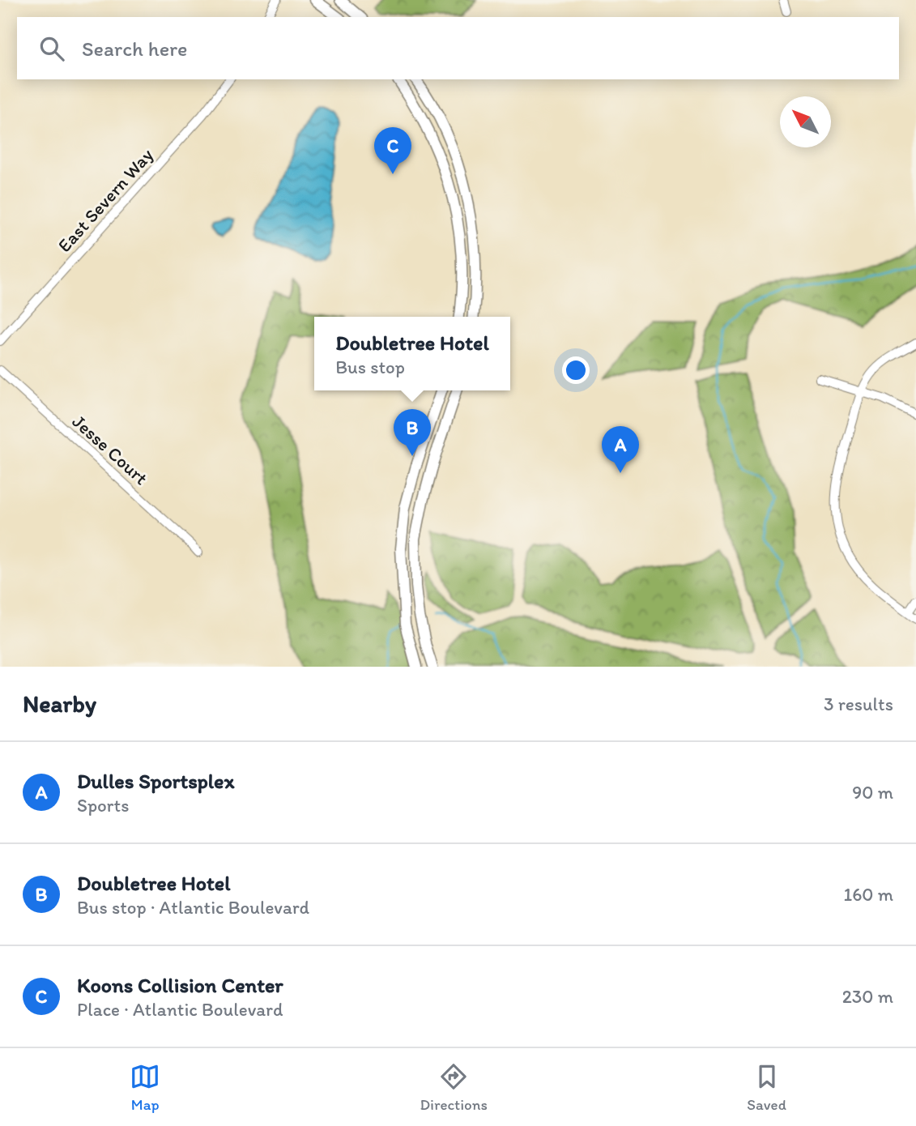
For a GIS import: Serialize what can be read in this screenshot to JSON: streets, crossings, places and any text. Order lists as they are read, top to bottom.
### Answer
{
  "streets": {
    "street": ["East Severn Way", "Jesse Court"]
  },
  "north": "top left",
  "page": {
    "search": "Search here",
    "pins": ["C", "B", "A"],
    "popup": ["Doubletree Hotel", "Bus stop"],
    "heading": ["Nearby", "3 results"],
    "list": [
      {
        "mark": "A",
        "name": "Dulles Sportsplex",
        "note": "Sports",
        "value": "90 m"
      },
      {
        "mark": "B",
        "name": "Doubletree Hotel",
        "note": "Bus stop · Atlantic Boulevard",
        "value": "160 m"
      },
      {
        "mark": "C",
        "name": "Koons Collision Center",
        "note": "Place · Atlantic Boulevard",
        "value": "230 m"
      }
    ],
    "nav": ["Map", "Directions", "Saved"]
  }
}
